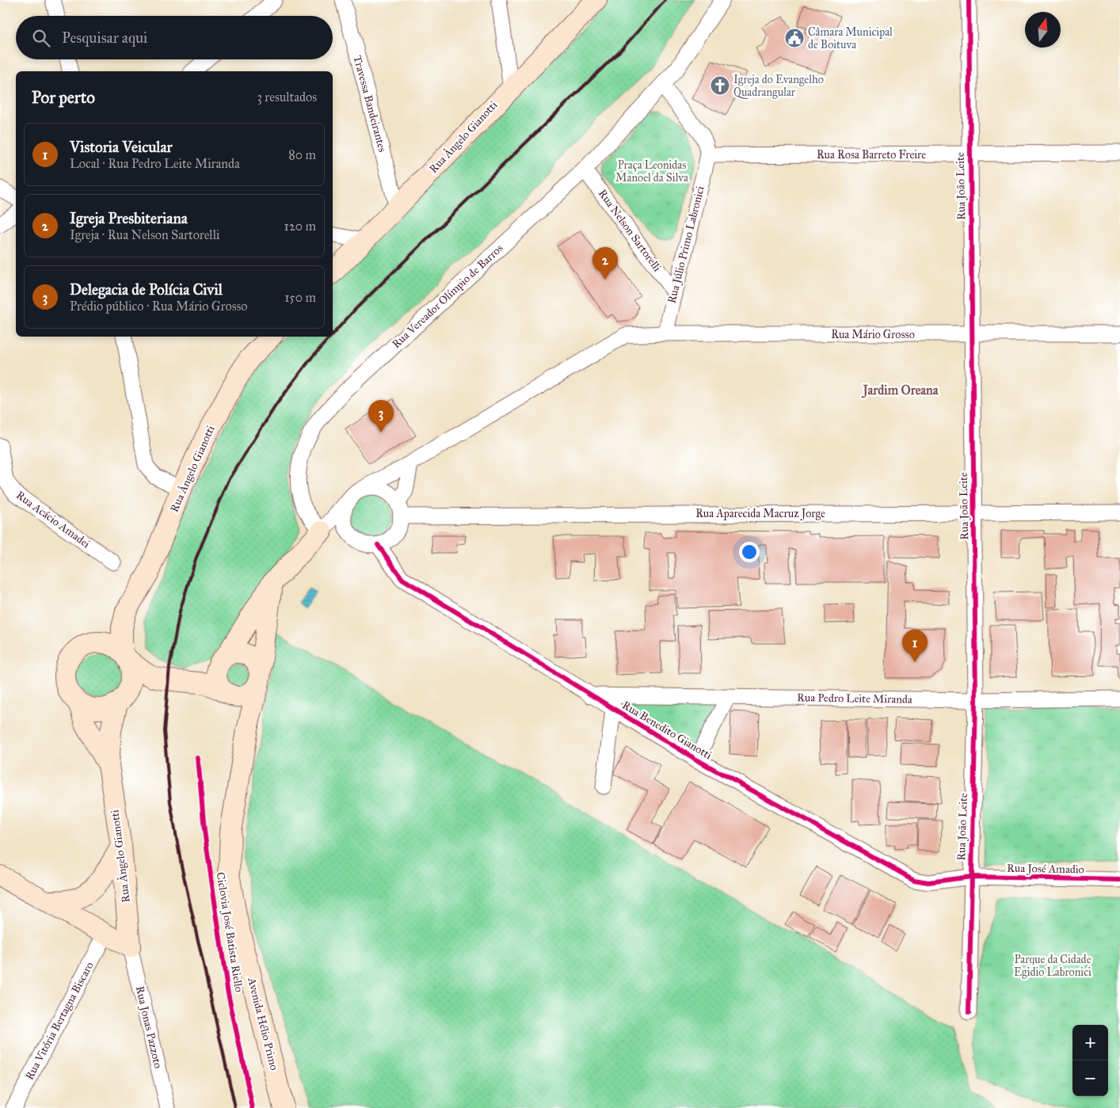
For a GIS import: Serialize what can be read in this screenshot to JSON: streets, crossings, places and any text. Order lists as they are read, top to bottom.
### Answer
{
  "streets": {
    "street": [
      "Travessa Bandeirantes",
      "Rua Ângelo Gianotti",
      "Rua Rosa Barreto Freire",
      "Rua João Leite",
      "Rua Nelson Sartorelli",
      "Rua Júlio Primo Labronici",
      "Rua Vereador Olímpio de Barros",
      "Rua Mário Grosso",
      "Rua Aparecida Macruz Jorge",
      "Rua Acácio Amadei",
      "Rua Pedro Leite Miranda",
      "Rua Benedito Gianotti",
      "Rua José Amadio",
      "Rua Vitória Bertagna Biscaro",
      "Avenida Hélio Primo",
      "Rua Jonas Pazzoto"
    ],
    "cycle path": ["Ciclovia José Batista Riello"]
  },
  "crossings": [
    ["Travessa Bandeirantes", "Rua Ângelo Gianotti"],
    ["Rua Ângelo Gianotti", "Rua Jonas Pazzoto"],
    ["Rua Rosa Barreto Freire", "Rua João Leite"],
    ["Rua Rosa Barreto Freire", "Rua Júlio Primo Labronici"],
    ["Rua João Leite", "Rua Mário Grosso"],
    ["Rua João Leite", "Rua Aparecida Macruz Jorge"],
    ["Rua João Leite", "Rua Pedro Leite Miranda"],
    ["Rua João Leite", "Rua Benedito Gianotti"],
    ["Rua João Leite", "Rua José Amadio"],
    ["Rua Nelson Sartorelli", "Rua Júlio Primo Labronici"],
    ["Rua Nelson Sartorelli", "Rua Vereador Olímpio de Barros"],
    ["Rua Júlio Primo Labronici", "Rua Mário Grosso"],
    ["Rua Aparecida Macruz Jorge", "Rua Benedito Gianotti"],
    ["Rua Pedro Leite Miranda", "Rua Benedito Gianotti"],
    ["Rua Benedito Gianotti", "Rua José Amadio"]
  ],
  "districts": ["Jardim Oreana"],
  "parks": ["Praça Leonidas Manoel da Silva", "Parque da Cidade Egidio Labronici"],
  "places": {
    "public building": ["Câmara Municipal de Boituva"],
    "church": ["Igreja do Evangelho Quadrangular"]
  },
  "north": "top",
  "page": {
    "search": "Pesquisar aqui",
    "heading": ["Por perto", "3 resultados"],
    "list": [
      {
        "mark": "1",
        "name": "Vistoria Veicular",
        "note": "Local · Rua Pedro Leite Miranda",
        "value": "80 m"
      },
      {
        "mark": "2",
        "name": "Igreja Presbiteriana",
        "note": "Igreja · Rua Nelson Sartorelli",
        "value": "120 m"
      },
      {
        "mark": "3",
        "name": "Delegacia de Polícia Civil",
        "note": "Prédio público · Rua Mário Grosso",
        "value": "150 m"
      }
    ],
    "pins": ["2", "3", "1"],
    "map_buttons": ["+", "−"]
  }
}
